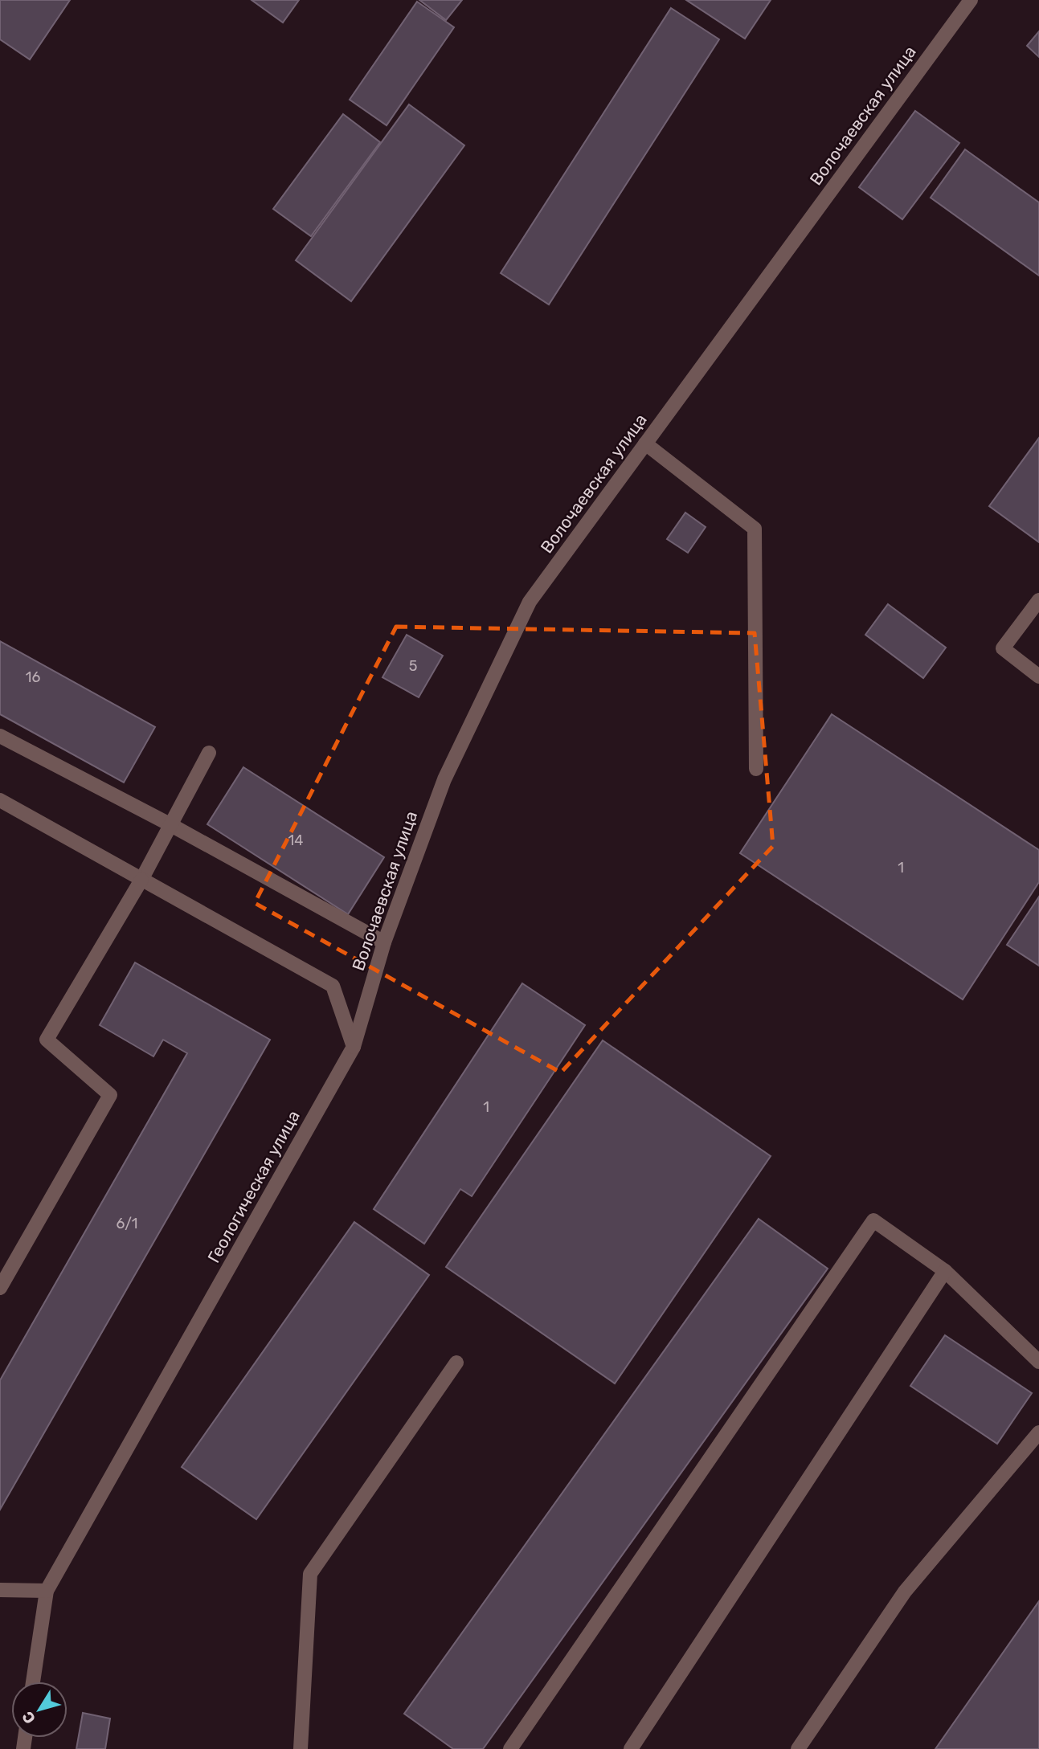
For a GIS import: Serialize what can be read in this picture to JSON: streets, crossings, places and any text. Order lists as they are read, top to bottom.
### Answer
{
  "streets": {
    "street": ["Волочаевская улица", "Геологическая улица"]
  },
  "crossings": [
    ["Волочаевская улица", "Геологическая улица"]
  ],
  "house_numbers": [
    "5",
    "16",
    "14",
    "1",
    "1",
    "6/1"
  ],
  "north": "bottom left"
}
